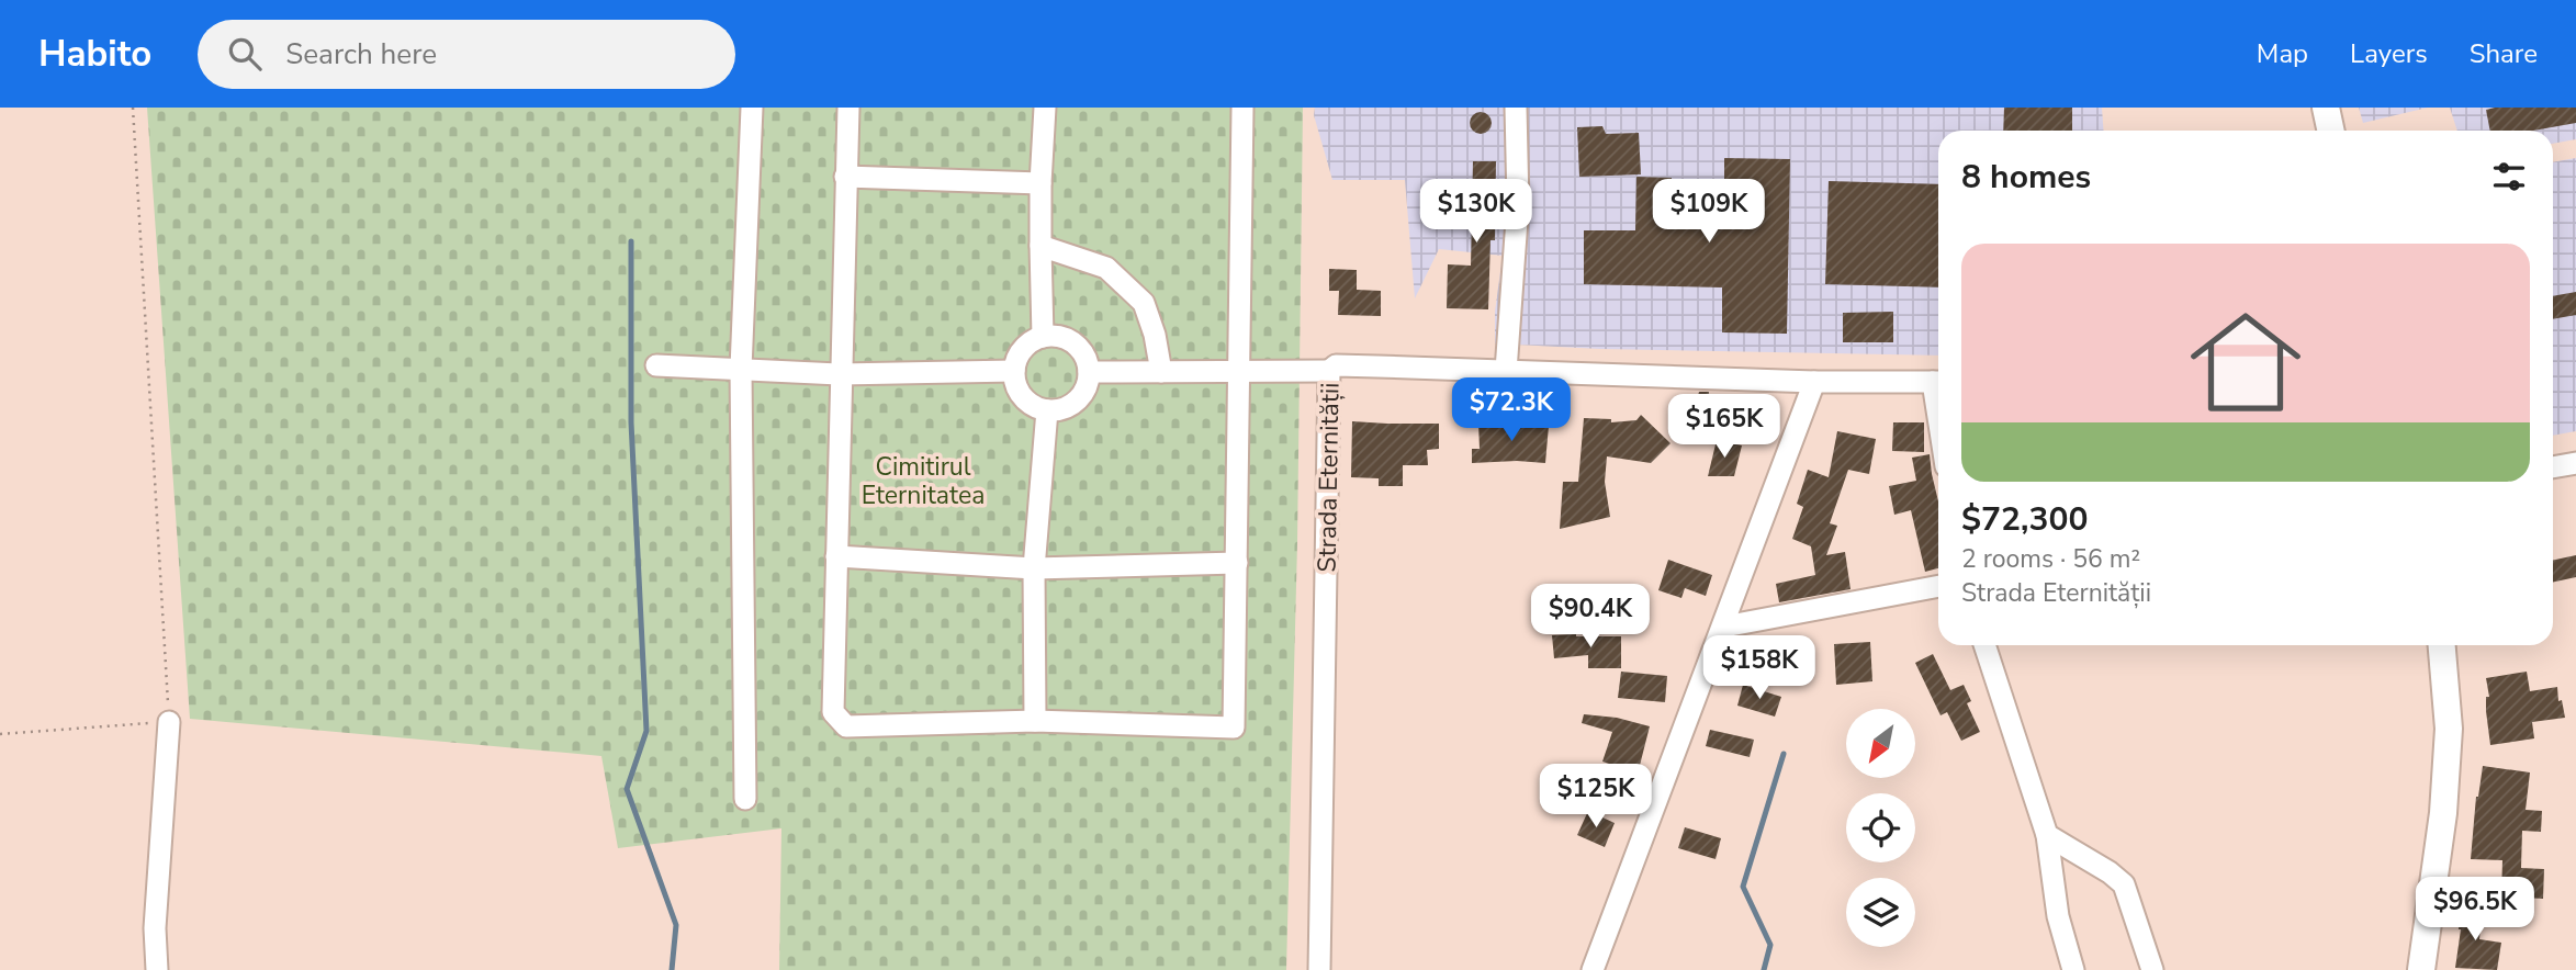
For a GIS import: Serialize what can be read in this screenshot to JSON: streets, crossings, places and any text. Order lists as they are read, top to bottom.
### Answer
{
  "streets": {
    "street": ["Strada Eternității"]
  },
  "parks": ["Cimitirul Eternitatea"],
  "north": "bottom left",
  "page": {
    "header": "Habito",
    "search": "Search here",
    "nav": ["Map", "Layers", "Share"],
    "heading": "8 homes",
    "price": [
      "$130K",
      "$109K",
      "$72.3K",
      "$165K",
      "$90.4K",
      "$158K",
      "$125K",
      "$96.5K"
    ],
    "list": [
      {
        "name": "$72,300",
        "note": "2 rooms · 56 m² · Strada Eternității"
      }
    ]
  }
}
